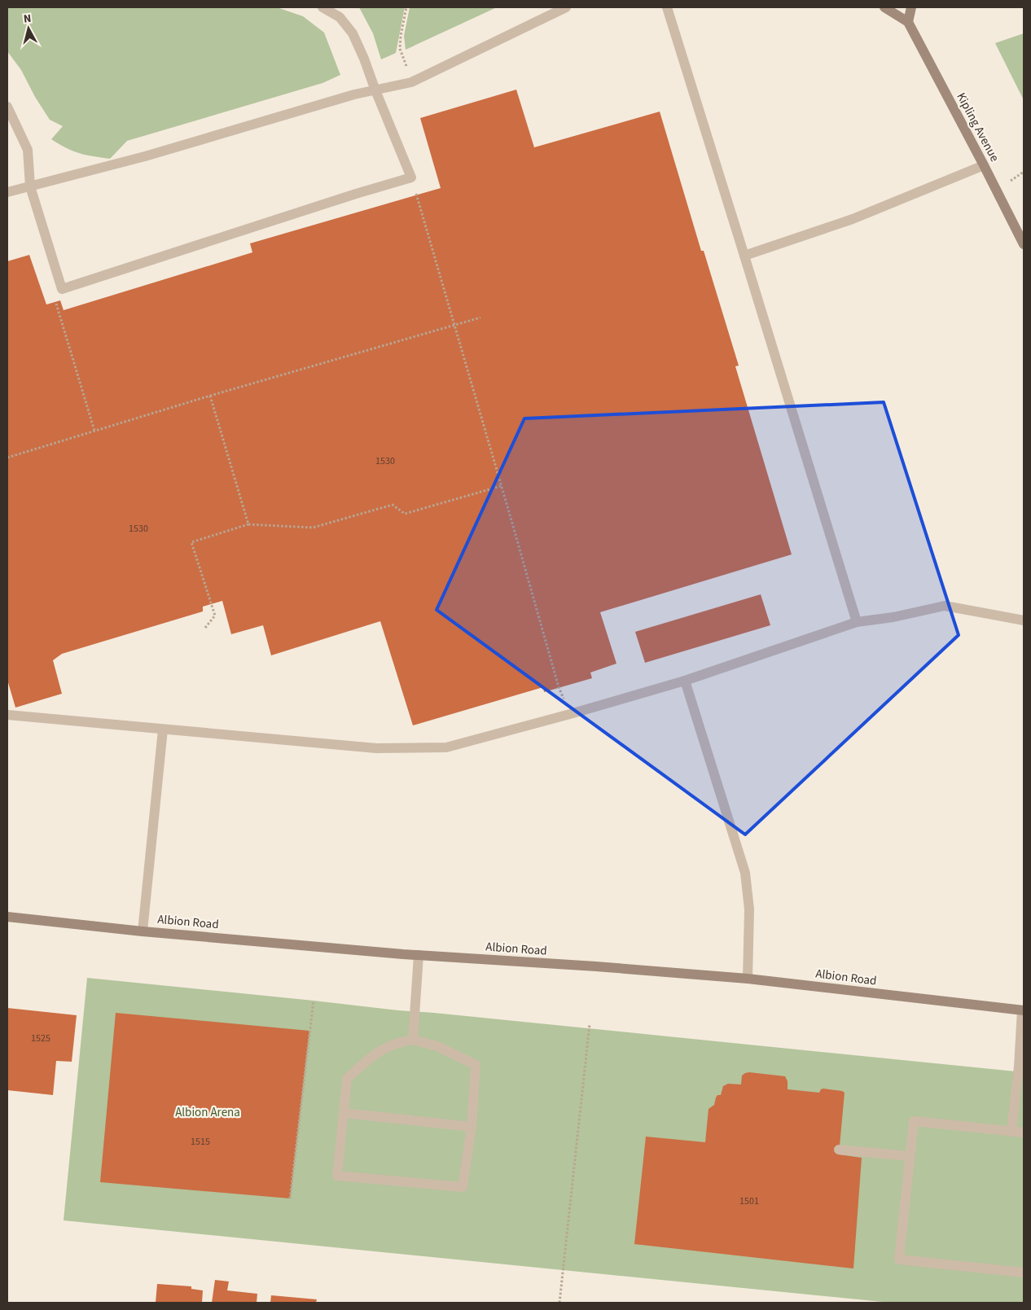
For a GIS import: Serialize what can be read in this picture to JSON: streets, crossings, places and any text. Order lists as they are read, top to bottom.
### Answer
{
  "streets": {
    "main road": ["Kipling Avenue", "Albion Road"]
  },
  "parks": ["Albion Arena"],
  "house_numbers": [
    "1530",
    "1530",
    "1525",
    "1515",
    "1501"
  ],
  "north": "top"
}
